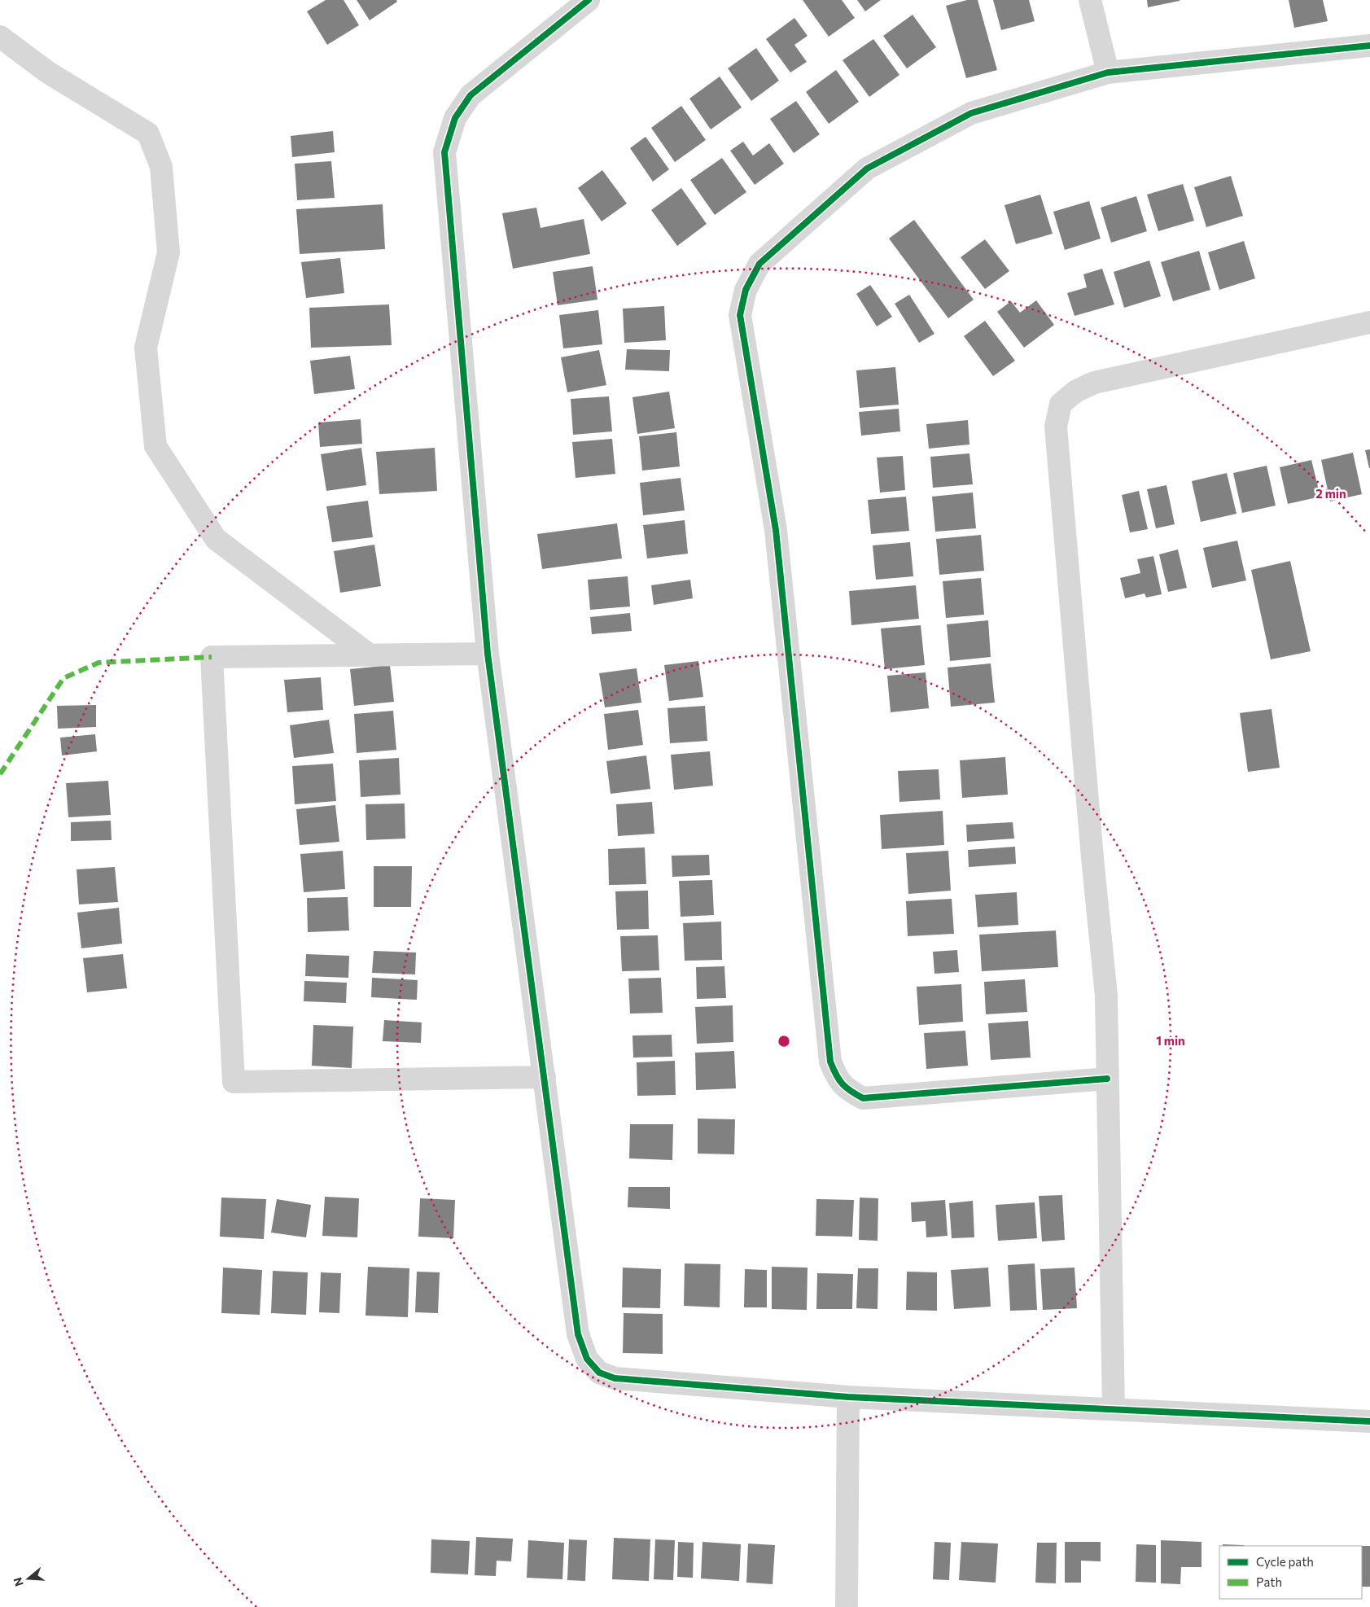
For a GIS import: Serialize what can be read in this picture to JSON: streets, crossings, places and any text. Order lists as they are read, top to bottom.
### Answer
{
  "legend": ["Cycle path", "Path"],
  "north": "left",
  "rings": ["2 min", "1 min"]
}
